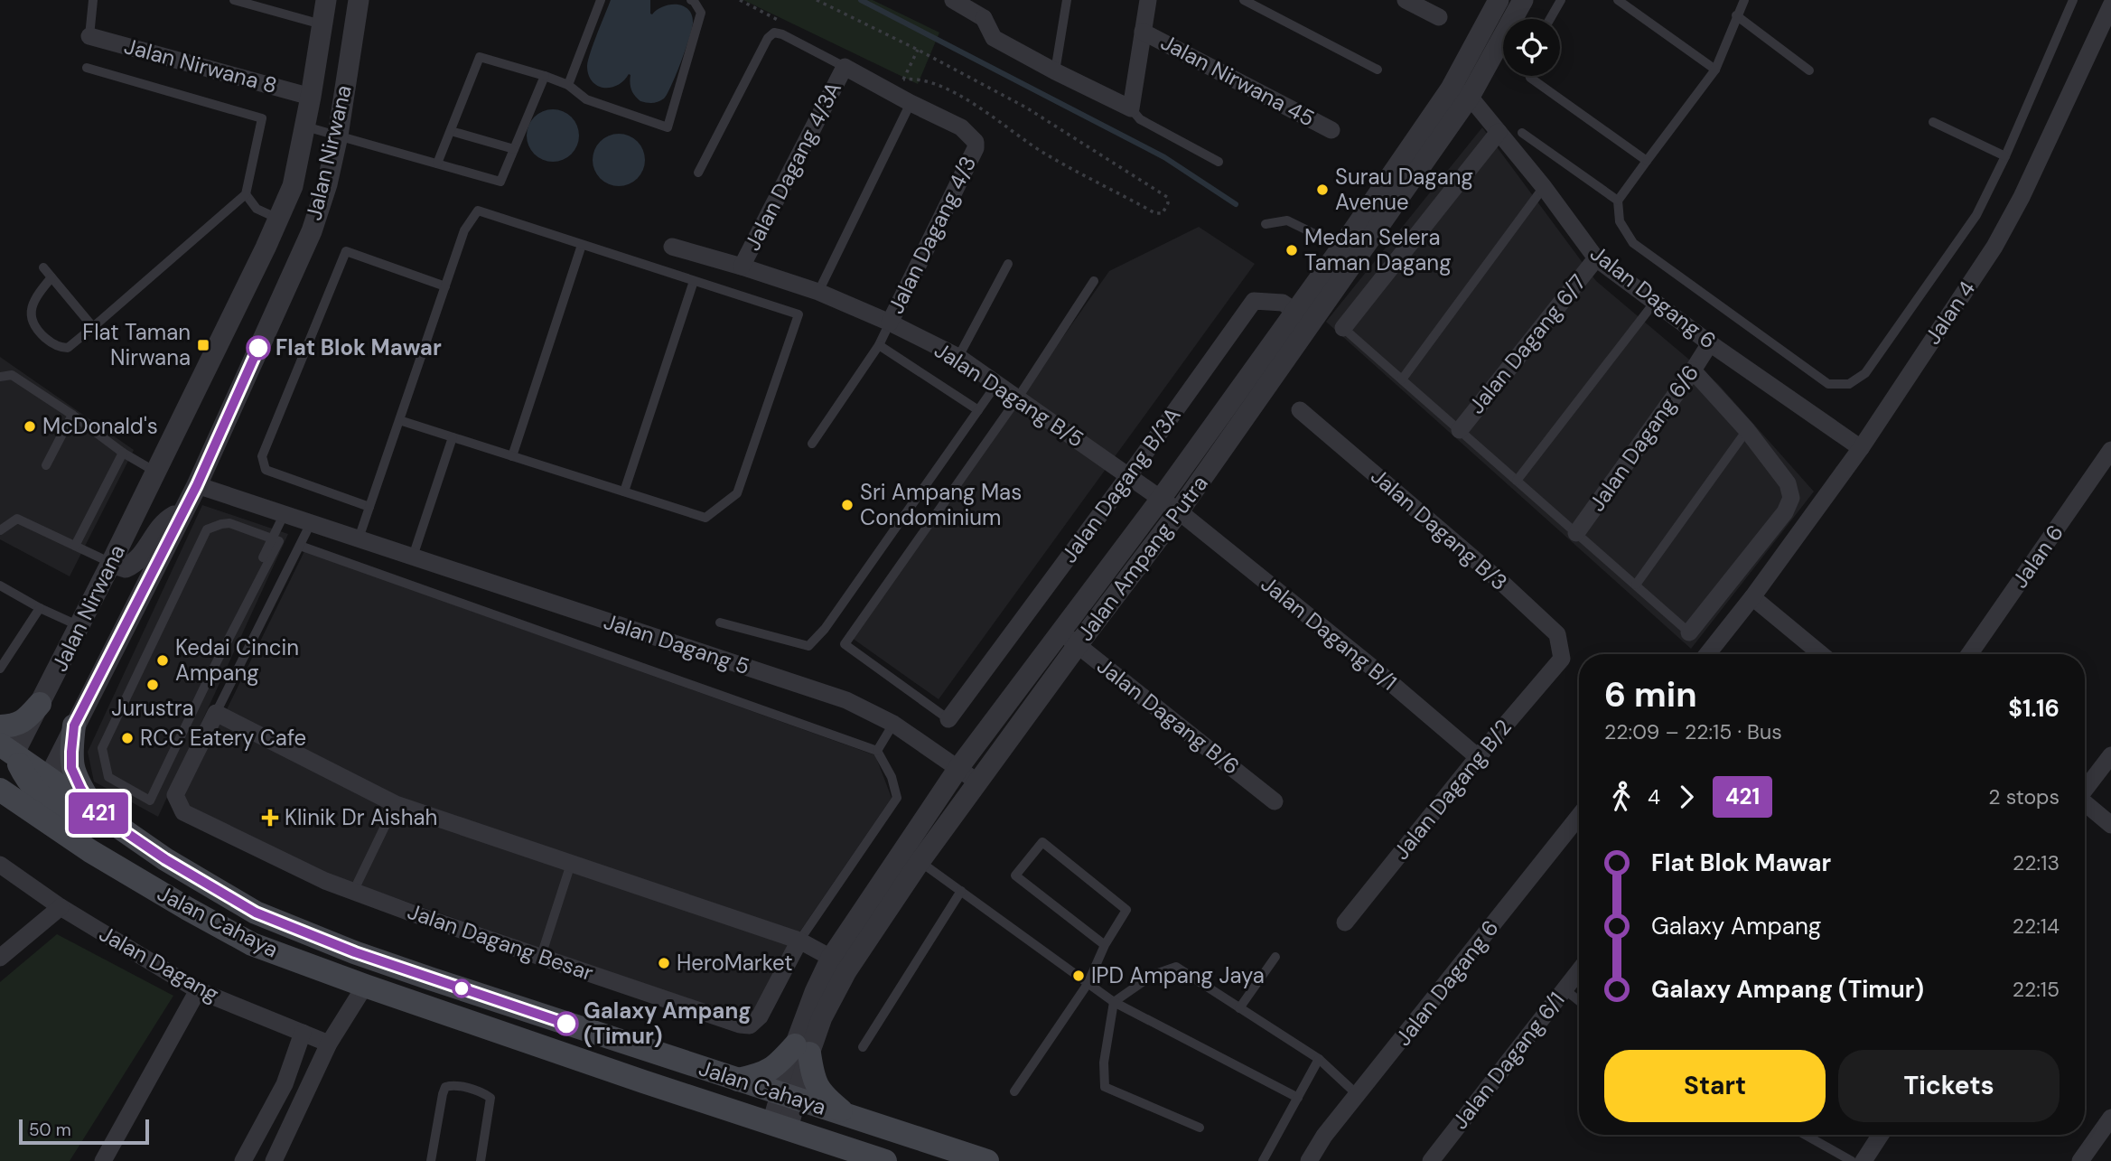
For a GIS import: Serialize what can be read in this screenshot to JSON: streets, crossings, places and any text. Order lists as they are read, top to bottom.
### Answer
{
  "streets": {
    "main road": ["Jalan Cahaya"],
    "street": [
      "Jalan Nirwana 8",
      "Jalan Nirwana 45",
      "Jalan Nirwana",
      "Jalan Dagang 4/3A",
      "Jalan Dagang 4/3",
      "Jalan Dagang 6",
      "Jalan 4",
      "Jalan Dagang 6/7",
      "Jalan Dagang B/5",
      "Jalan Dagang 6/6",
      "Jalan Dagang B/3A",
      "Jalan Dagang B/3",
      "Jalan 6",
      "Jalan Ampang Putra",
      "Jalan Dagang B/1",
      "Jalan Dagang 5",
      "Jalan Dagang B/6",
      "Jalan Dagang B/2",
      "Jalan Dagang Besar",
      "Jalan Dagang",
      "Jalan Dagang 6/1"
    ]
  },
  "crossings": [
    ["Jalan Nirwana 8", "Jalan Nirwana"],
    ["Jalan Nirwana", "Jalan Dagang 5"],
    ["Jalan Nirwana", "Jalan Cahaya"],
    ["Jalan Dagang 4/3A", "Jalan Dagang B/5"],
    ["Jalan Dagang 4/3", "Jalan Dagang B/5"],
    ["Jalan Dagang 6", "Jalan 4"],
    ["Jalan Dagang 6", "Jalan Dagang 6/7"],
    ["Jalan Dagang 6", "Jalan Dagang 6/6"],
    ["Jalan Dagang 6", "Jalan Ampang Putra"],
    ["Jalan Dagang B/5", "Jalan Dagang B/3A"],
    ["Jalan Dagang B/5", "Jalan Ampang Putra"],
    ["Jalan Dagang B/5", "Jalan Dagang B/1"],
    ["Jalan Dagang B/3A", "Jalan Ampang Putra"],
    ["Jalan Dagang B/3", "Jalan Dagang B/2"],
    ["Jalan Ampang Putra", "Jalan Dagang B/1"],
    ["Jalan Ampang Putra", "Jalan Dagang 5"],
    ["Jalan Ampang Putra", "Jalan Dagang B/6"],
    ["Jalan Ampang Putra", "Jalan Cahaya"],
    ["Jalan Dagang B/1", "Jalan Dagang B/2"]
  ],
  "places": {
    "other": [
      "Surau Dagang Avenue",
      "Medan Selera Taman Dagang",
      "Flat Blok Mawar",
      "McDonald's",
      "Sri Ampang Mas Condominium",
      "Kedai Cincin Ampang",
      "Jurustra",
      "RCC Eatery Cafe",
      "HeroMarket",
      "IPD Ampang Jaya",
      "Galaxy Ampang (Timur)"
    ],
    "transit": ["Flat Taman Nirwana"],
    "health": ["Klinik Dr Aishah"]
  },
  "lines": ["bus line 421"],
  "scale_bar": "50 m",
  "page": {
    "on_map": "421",
    "heading": ["6 min", "22:09 – 22:15 · Bus", "$1.16"],
    "legs": ["4", "421", "2 stops"],
    "list": [
      {
        "name": "Flat Blok Mawar",
        "value": "22:13"
      },
      {
        "name": "Galaxy Ampang",
        "value": "22:14"
      },
      {
        "name": "Galaxy Ampang (Timur)",
        "value": "22:15"
      }
    ],
    "buttons": ["Start", "Tickets"],
    "scale": "50 m"
  }
}
